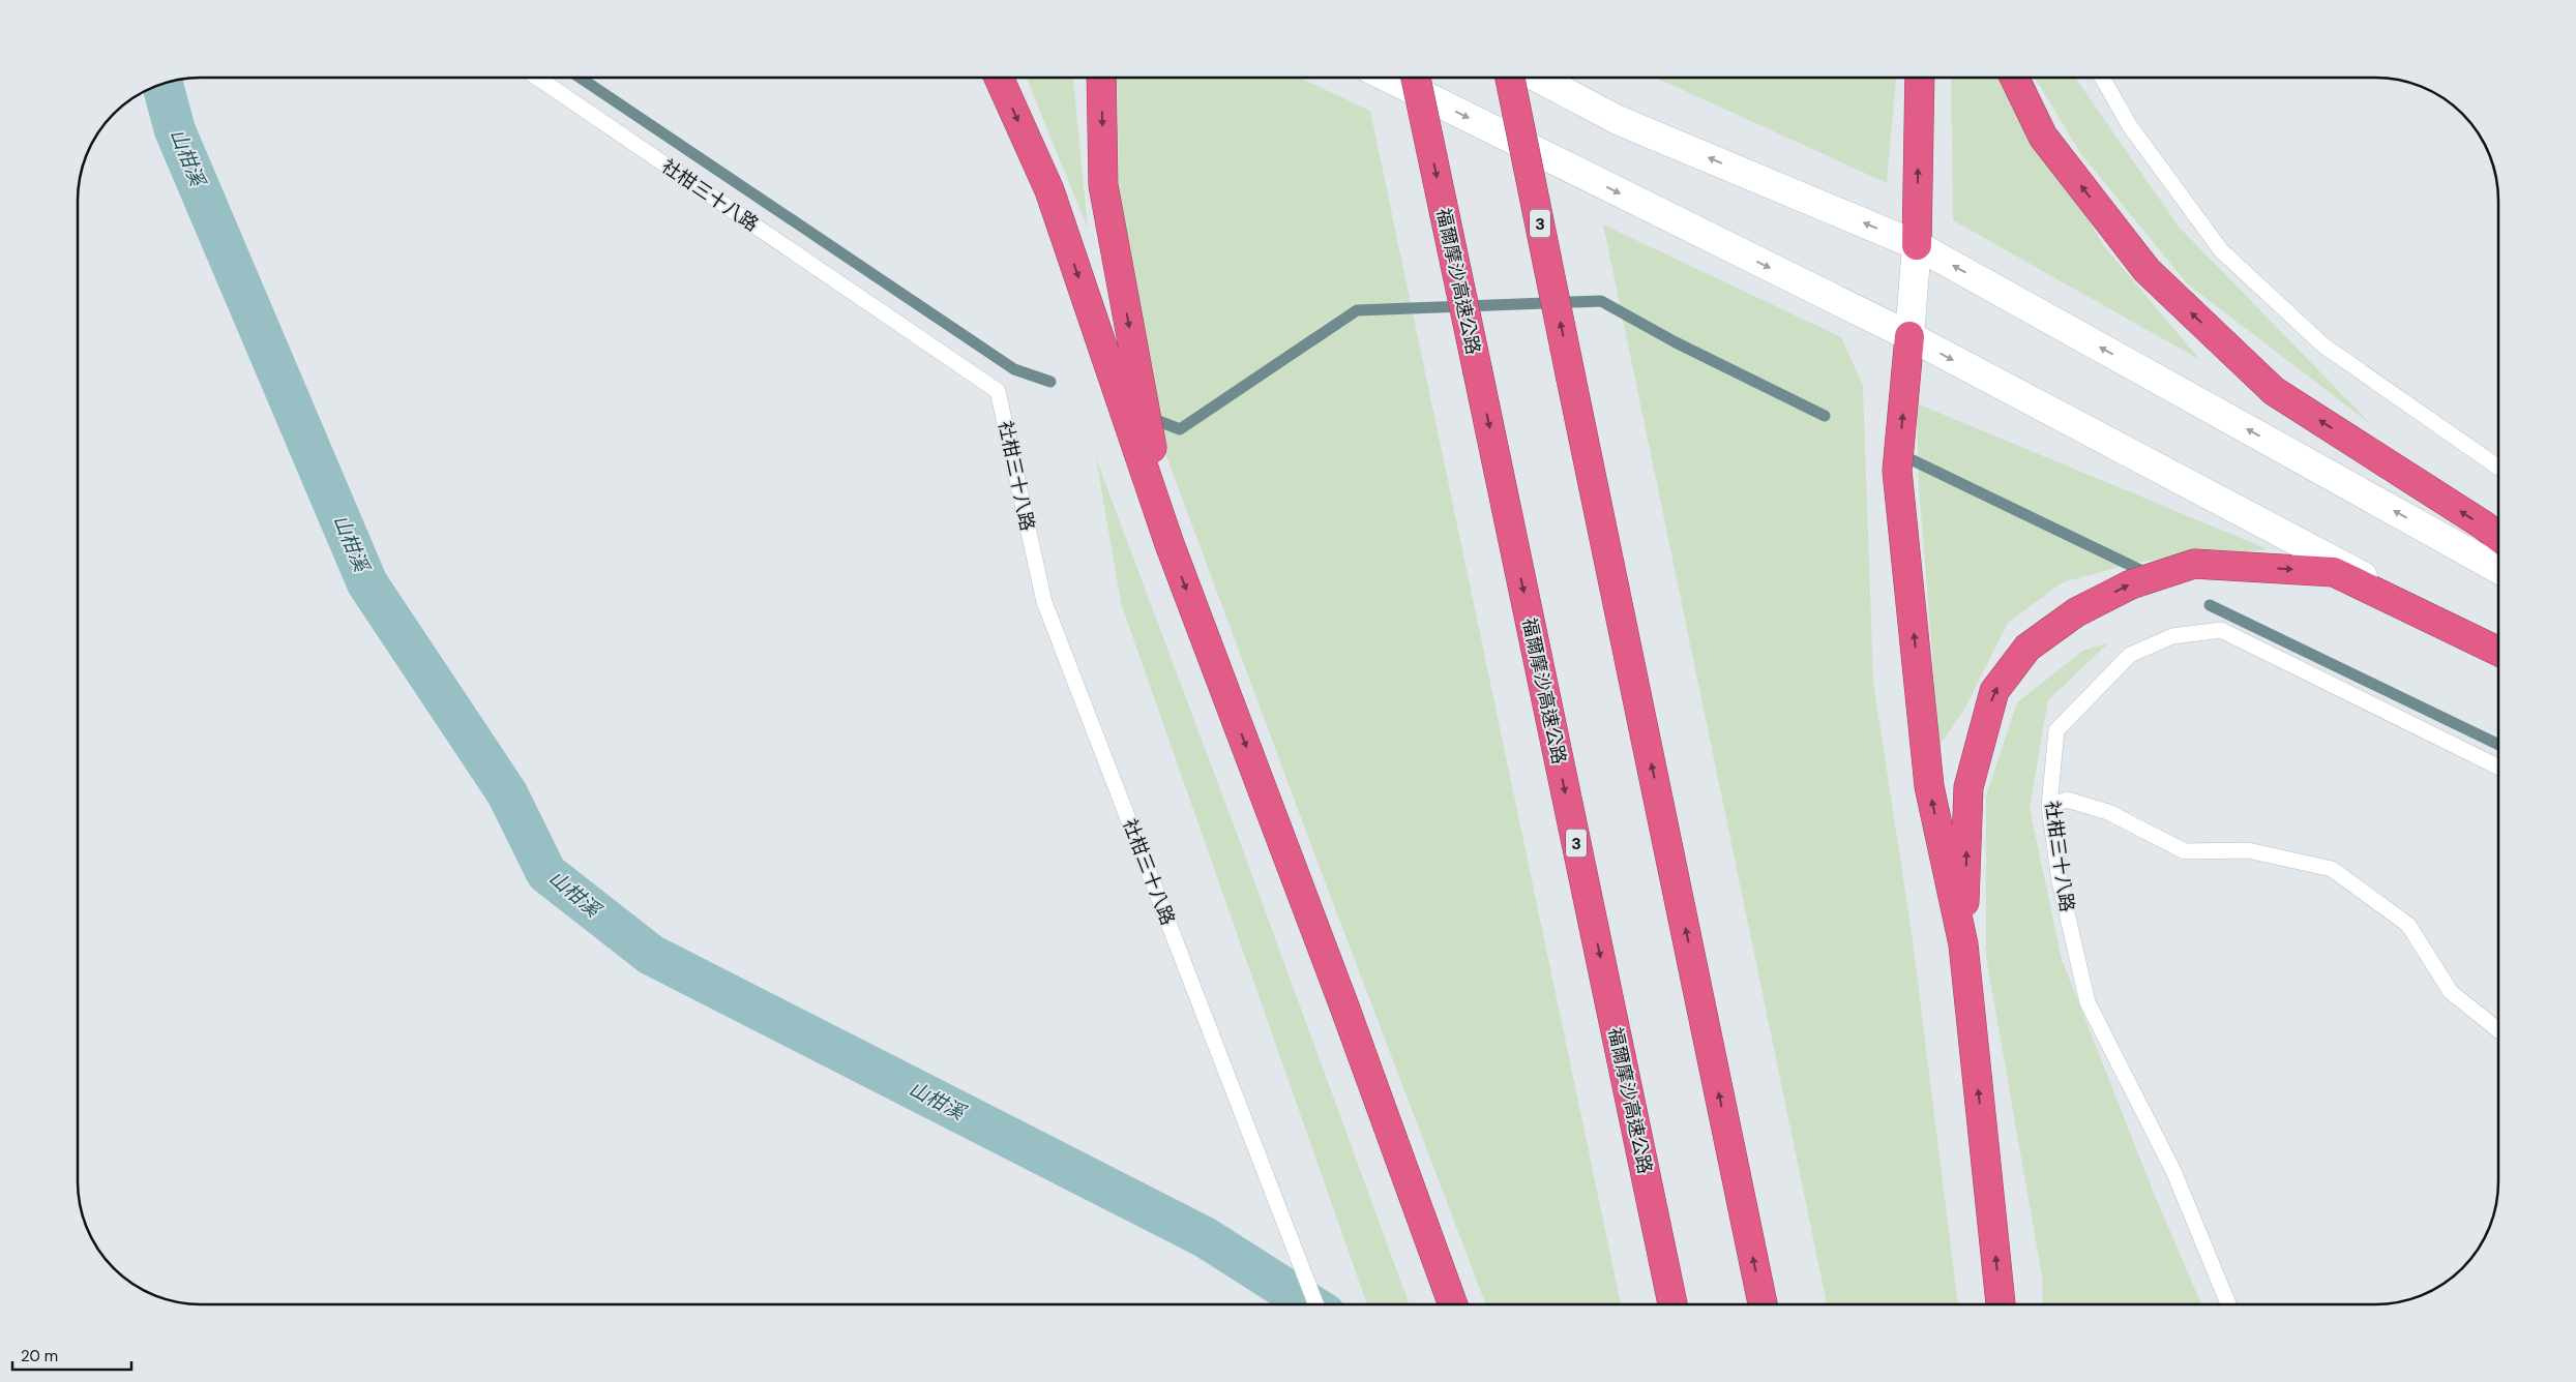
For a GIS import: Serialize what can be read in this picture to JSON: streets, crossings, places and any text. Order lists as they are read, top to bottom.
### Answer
{
  "streets": {
    "highway": ["3", "福爾摩沙高速公路"],
    "lane": ["社柑三十八路"]
  },
  "water": ["山柑溪"],
  "scale_bar": "20 m"
}
